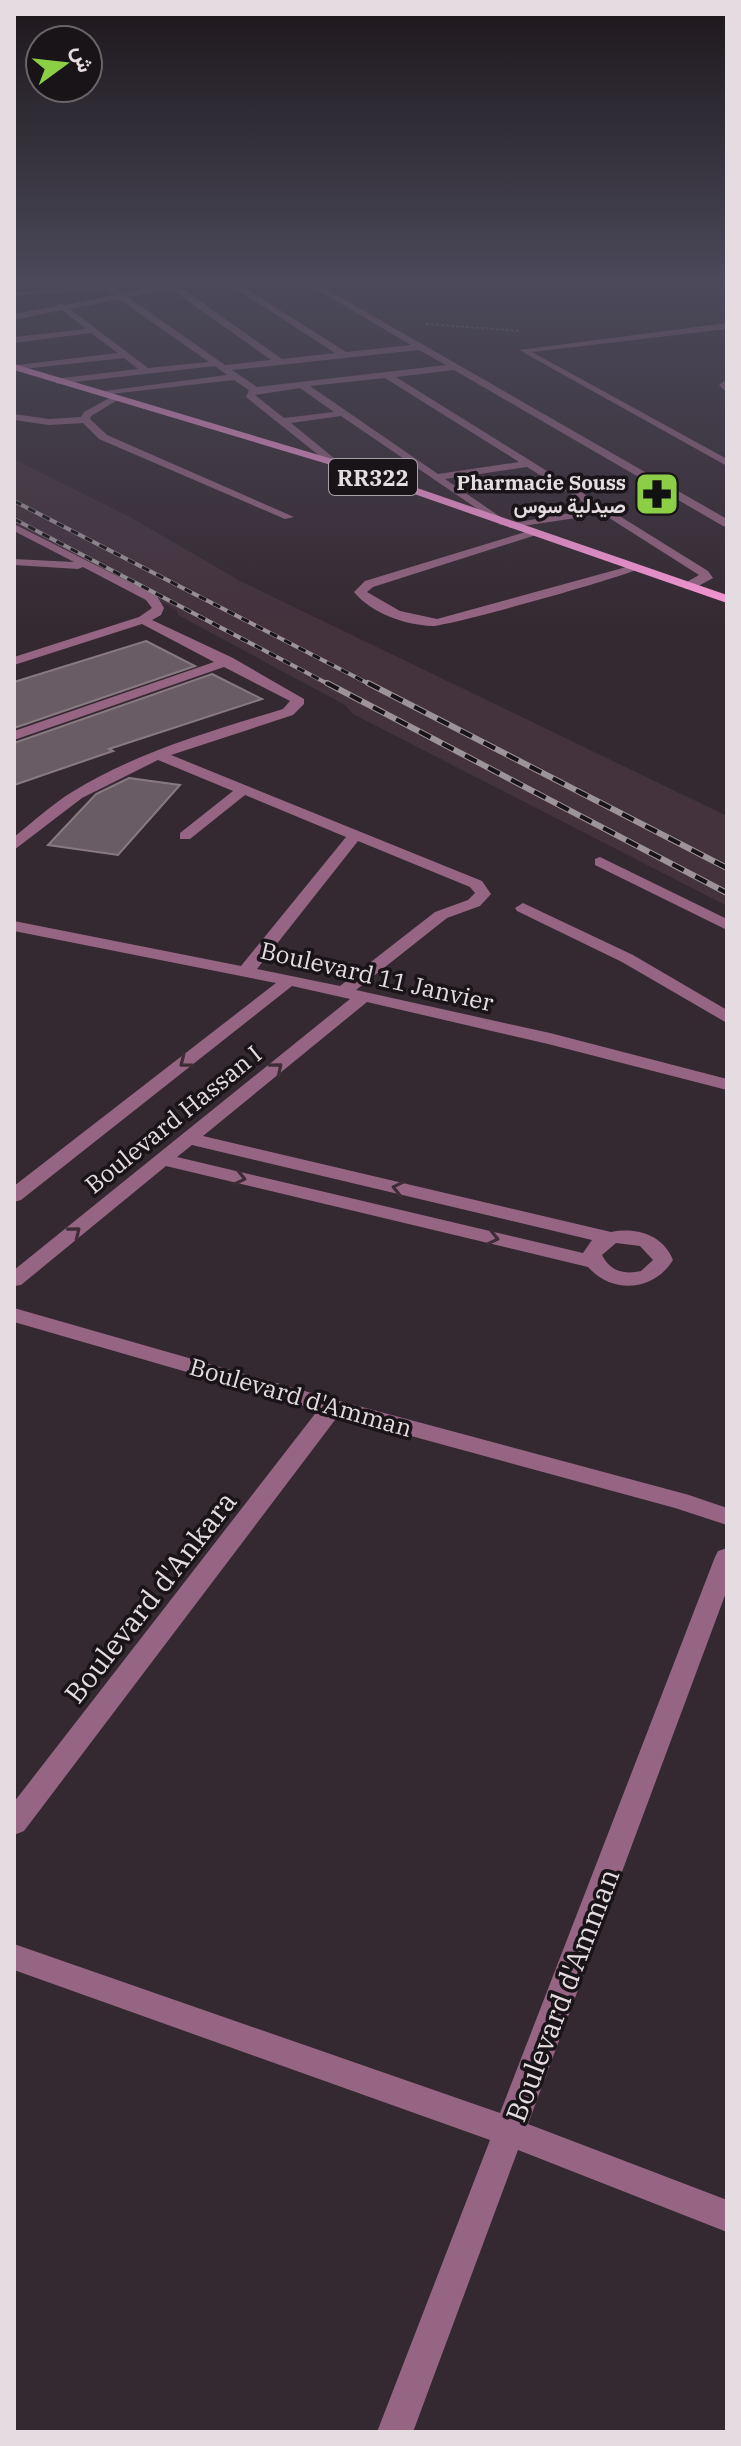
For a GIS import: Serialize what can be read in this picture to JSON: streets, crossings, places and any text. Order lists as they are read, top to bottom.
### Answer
{
  "streets": {
    "main road": ["RR322"],
    "street": [
      "Boulevard 11 Janvier",
      "Boulevard Hassan I",
      "Boulevard d'Amman",
      "Boulevard d'Ankara"
    ]
  },
  "crossings": [
    ["Boulevard 11 Janvier", "Boulevard Hassan I"],
    ["Boulevard d'Amman", "Boulevard d'Ankara"]
  ],
  "places": {
    "pharmacy": ["Pharmacie Souss صيدلية سوس"]
  },
  "north": "right"
}
